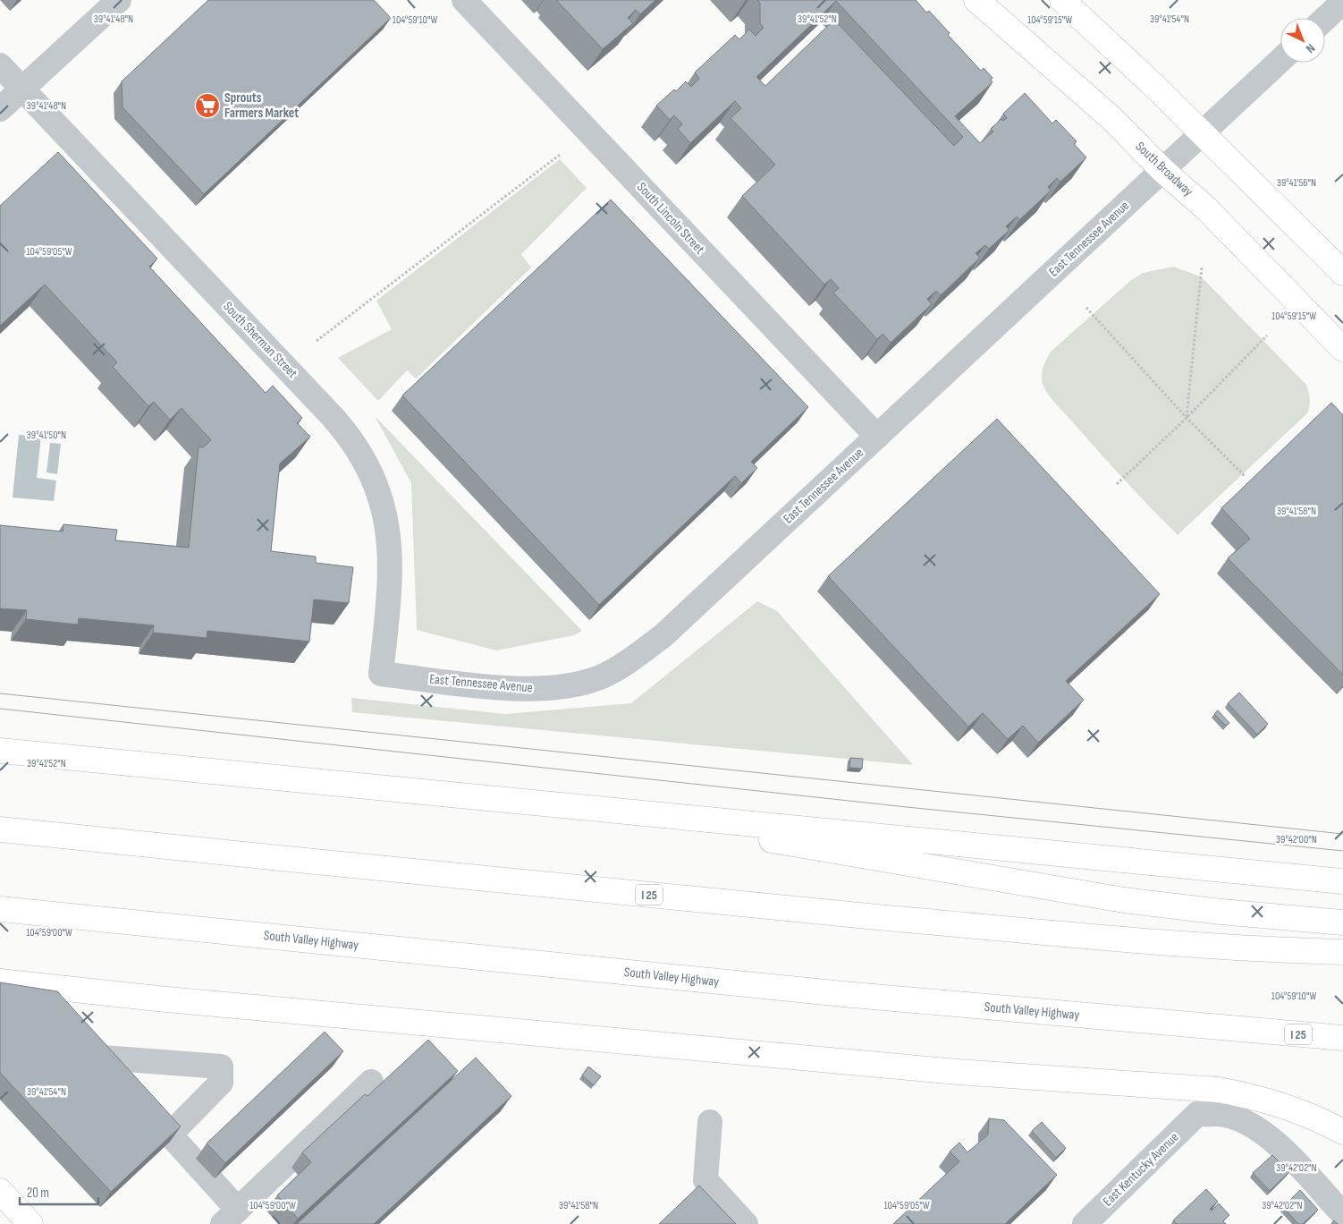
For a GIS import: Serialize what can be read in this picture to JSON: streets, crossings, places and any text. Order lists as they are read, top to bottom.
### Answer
{
  "streets": {
    "main road": ["South Broadway", "I 25", "South Valley Highway"],
    "street": [
      "South Lincoln Street",
      "East Tennessee Avenue",
      "South Sherman Street",
      "East Kentucky Avenue"
    ]
  },
  "crossings": [
    ["South Broadway", "East Tennessee Avenue"],
    ["South Lincoln Street", "East Tennessee Avenue"],
    ["East Tennessee Avenue", "South Sherman Street"]
  ],
  "places": {
    "supermarket": ["Sprouts Farmers Market"]
  },
  "scale_bar": "20 m",
  "north": "bottom right",
  "coordinates": [
    "39°41'48\"N",
    "39°41'52\"N",
    "39°41'54\"N",
    "104°59'10\"W",
    "104°59'15\"W",
    "39°41'56\"N",
    "104°59'05\"W",
    "39°41'50\"N",
    "39°41'58\"N",
    "39°42'00\"N",
    "104°59'00\"W",
    "39°42'02\"N"
  ]
}
